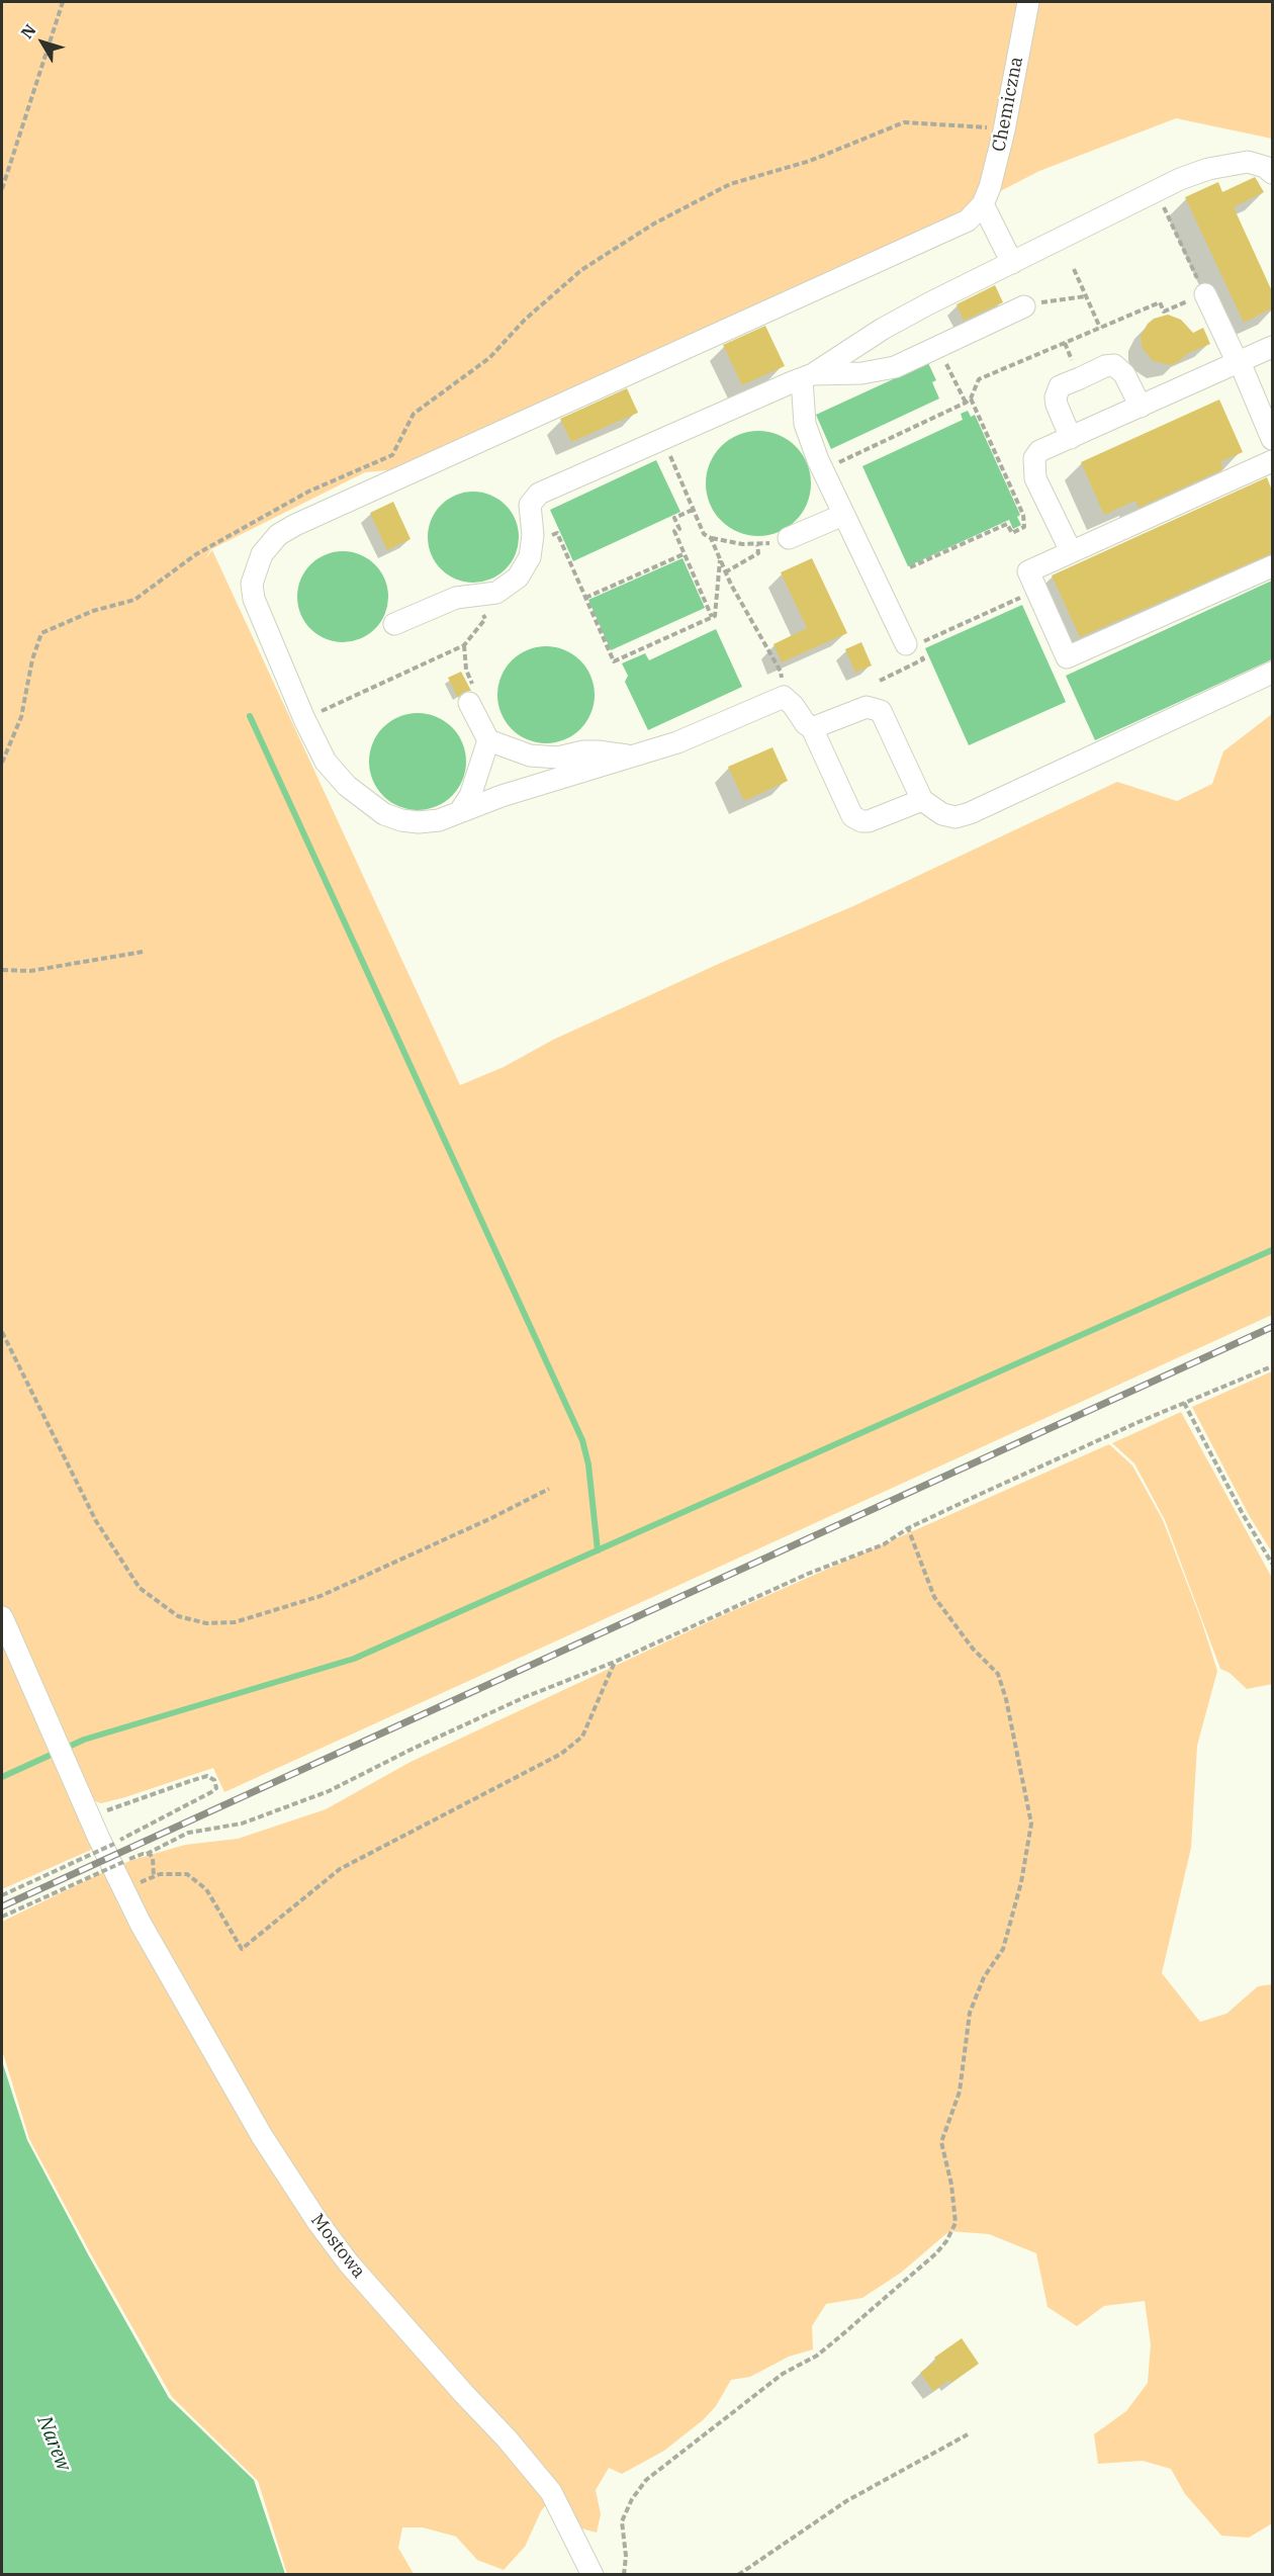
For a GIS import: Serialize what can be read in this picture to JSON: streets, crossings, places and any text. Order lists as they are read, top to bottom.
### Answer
{
  "streets": {
    "street": ["Chemiczna", "Mostowa"]
  },
  "water": ["Narew"],
  "north": "top left"
}
